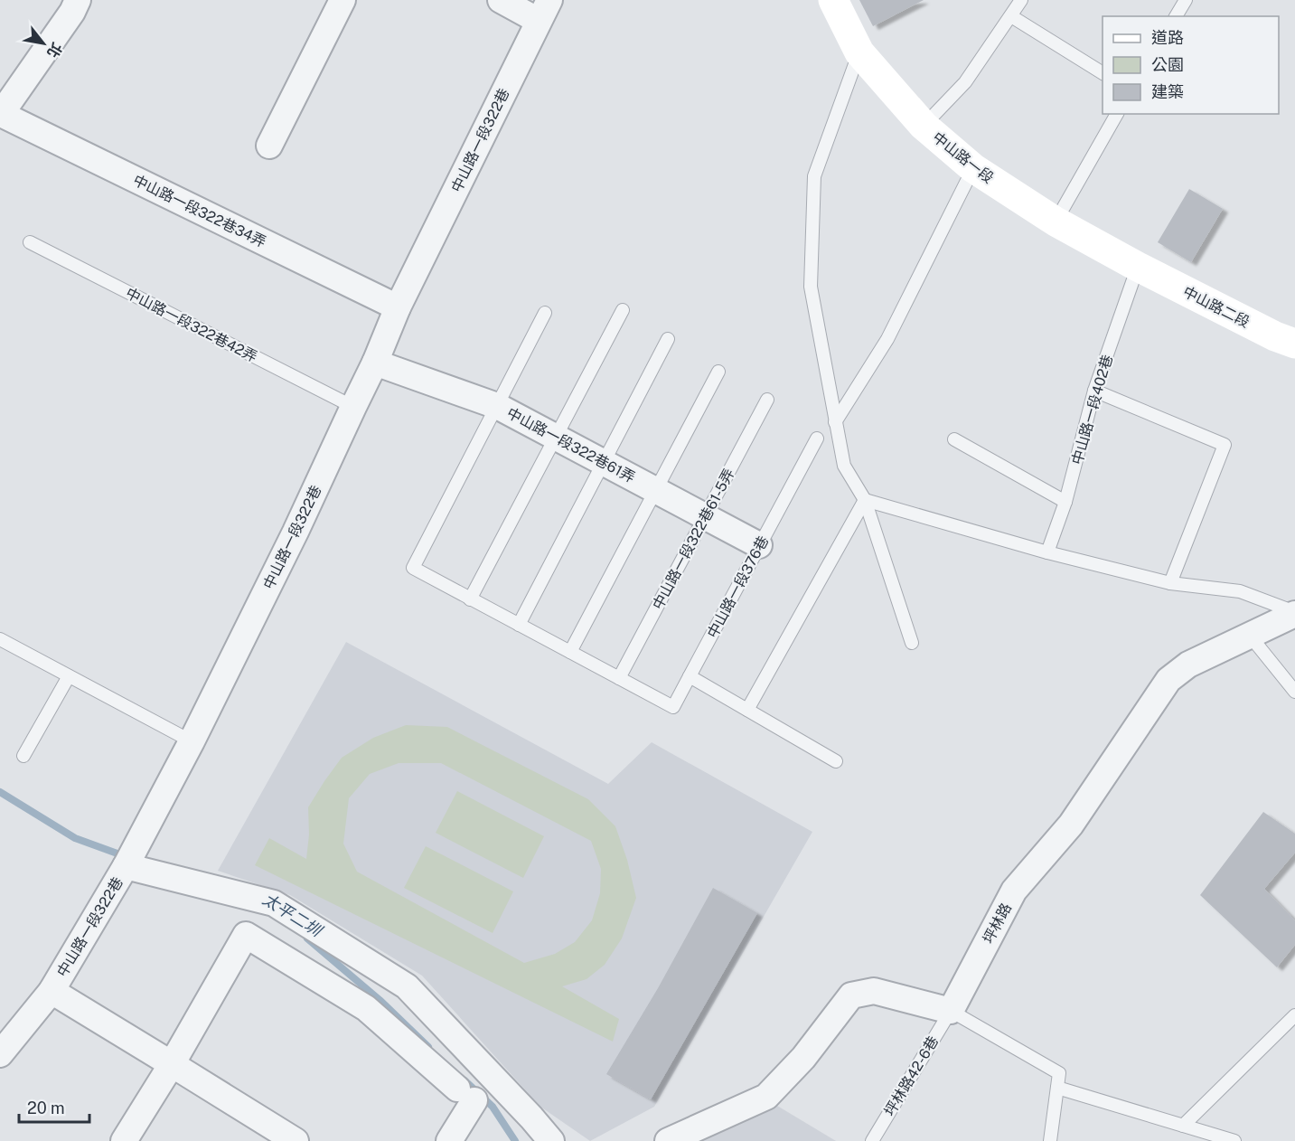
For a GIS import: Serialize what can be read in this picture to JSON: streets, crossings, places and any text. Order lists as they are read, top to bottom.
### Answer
{
  "streets": {
    "main road": ["中山路一段", "中山路二段"],
    "street": [
      "中山路一段322巷",
      "中山路一段322巷34弄",
      "中山路一段322巷61弄",
      "坪林路"
    ],
    "lane": [
      "中山路一段322巷42弄",
      "中山路一段402巷",
      "中山路一段322巷61-5弄",
      "中山路一段376巷",
      "坪林路42-6巷"
    ]
  },
  "crossings": [
    ["中山路一段322巷", "中山路一段322巷34弄"],
    ["中山路一段322巷", "中山路一段322巷42弄"],
    ["中山路一段322巷", "中山路一段322巷61弄"],
    ["中山路一段", "中山路二段"],
    ["中山路一段", "中山路一段402巷"],
    ["中山路二段", "中山路一段402巷"],
    ["中山路一段402巷", "坪林路"],
    ["中山路一段322巷61弄", "中山路一段322巷61-5弄"],
    ["中山路一段322巷61弄", "中山路一段376巷"],
    ["坪林路", "坪林路42-6巷"]
  ],
  "water": ["太平二圳"],
  "legend": ["道路", "公園", "建築"],
  "scale_bar": "20 m",
  "north": "bottom right"
}
